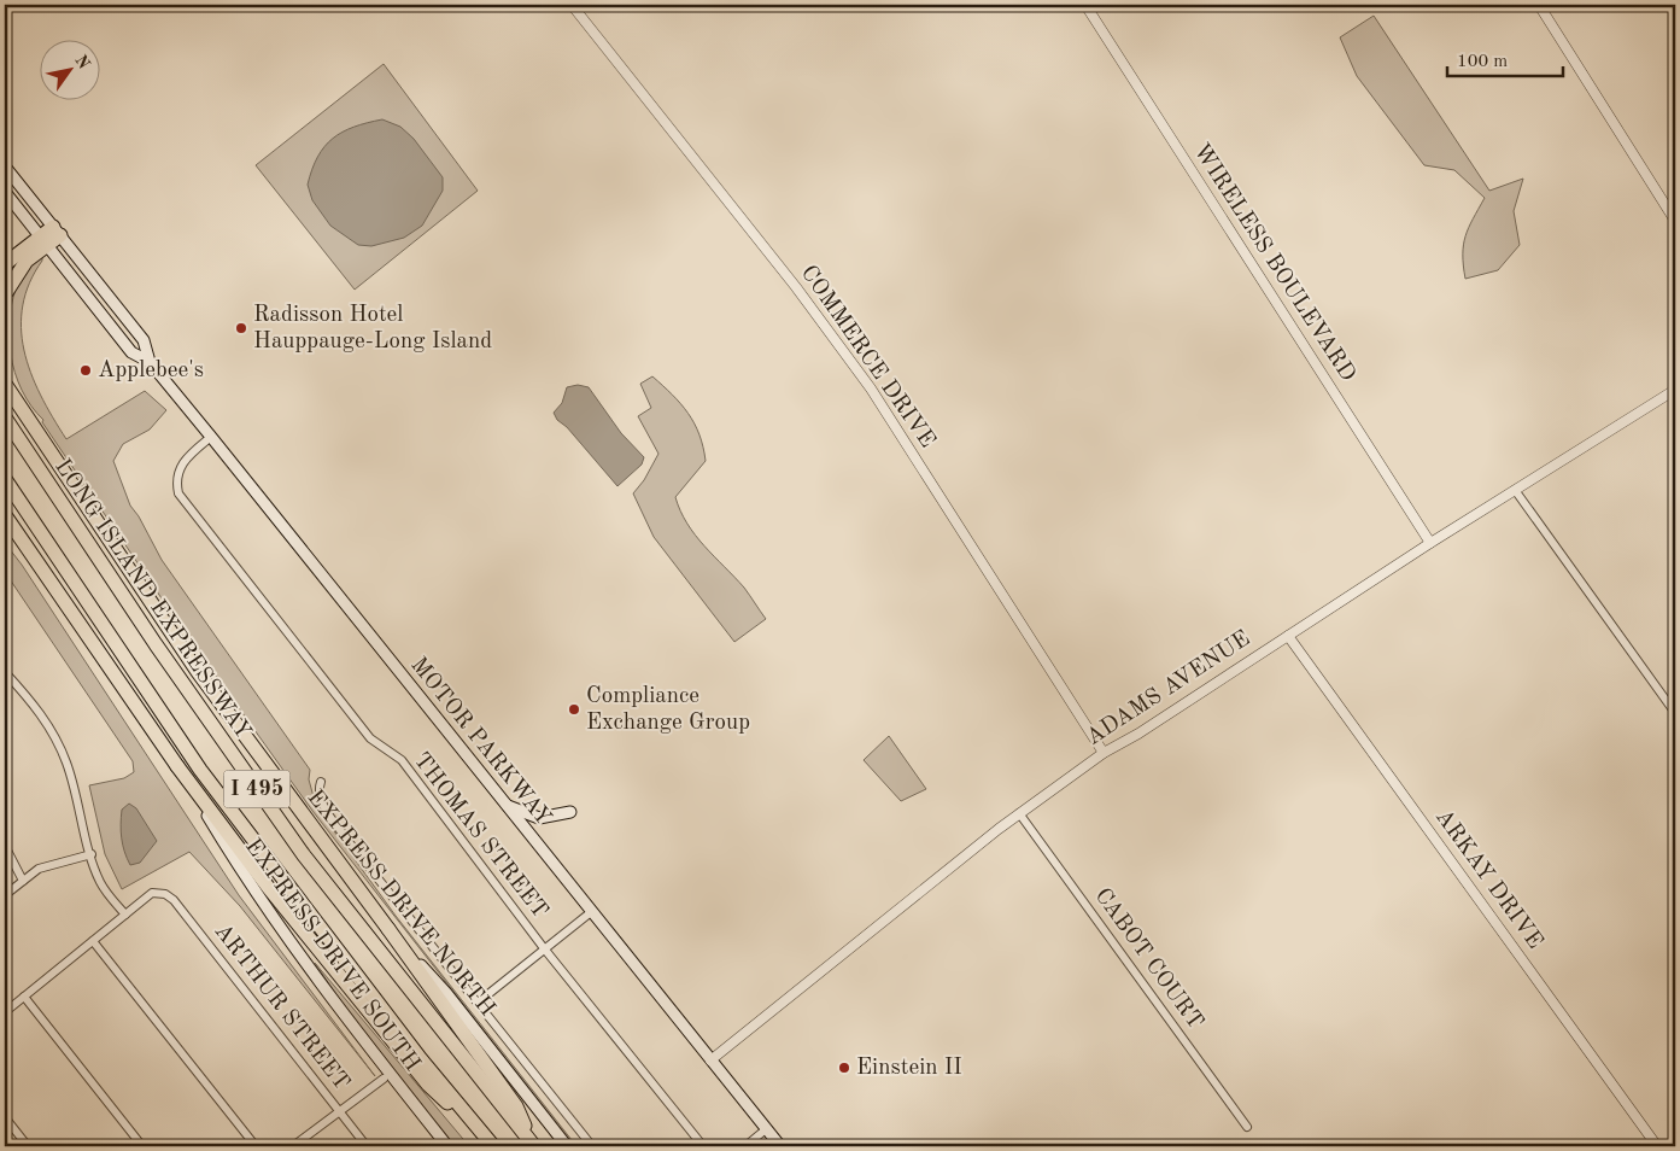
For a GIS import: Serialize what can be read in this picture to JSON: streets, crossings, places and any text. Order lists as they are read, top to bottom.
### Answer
{
  "streets": {
    "highway": [
      "LONG ISLAND EXPRESSWAY",
      "I 495",
      "EXPRESS DRIVE NORTH",
      "EXPRESS DRIVE SOUTH"
    ],
    "main road": ["MOTOR PARKWAY"],
    "street": [
      "WIRELESS BOULEVARD",
      "COMMERCE DRIVE",
      "ADAMS AVENUE",
      "THOMAS STREET",
      "ARKAY DRIVE",
      "CABOT COURT",
      "ARTHUR STREET"
    ]
  },
  "crossings": [
    ["WIRELESS BOULEVARD", "ADAMS AVENUE"],
    ["COMMERCE DRIVE", "ADAMS AVENUE"],
    ["ADAMS AVENUE", "MOTOR PARKWAY"],
    ["ADAMS AVENUE", "ARKAY DRIVE"],
    ["ADAMS AVENUE", "CABOT COURT"],
    ["MOTOR PARKWAY", "THOMAS STREET"]
  ],
  "places": [
    "Radisson Hotel Hauppauge-Long Island",
    "Applebee's",
    "Compliance Exchange Group",
    "Einstein II"
  ],
  "scale_bar": "100 m",
  "north": "top right"
}
